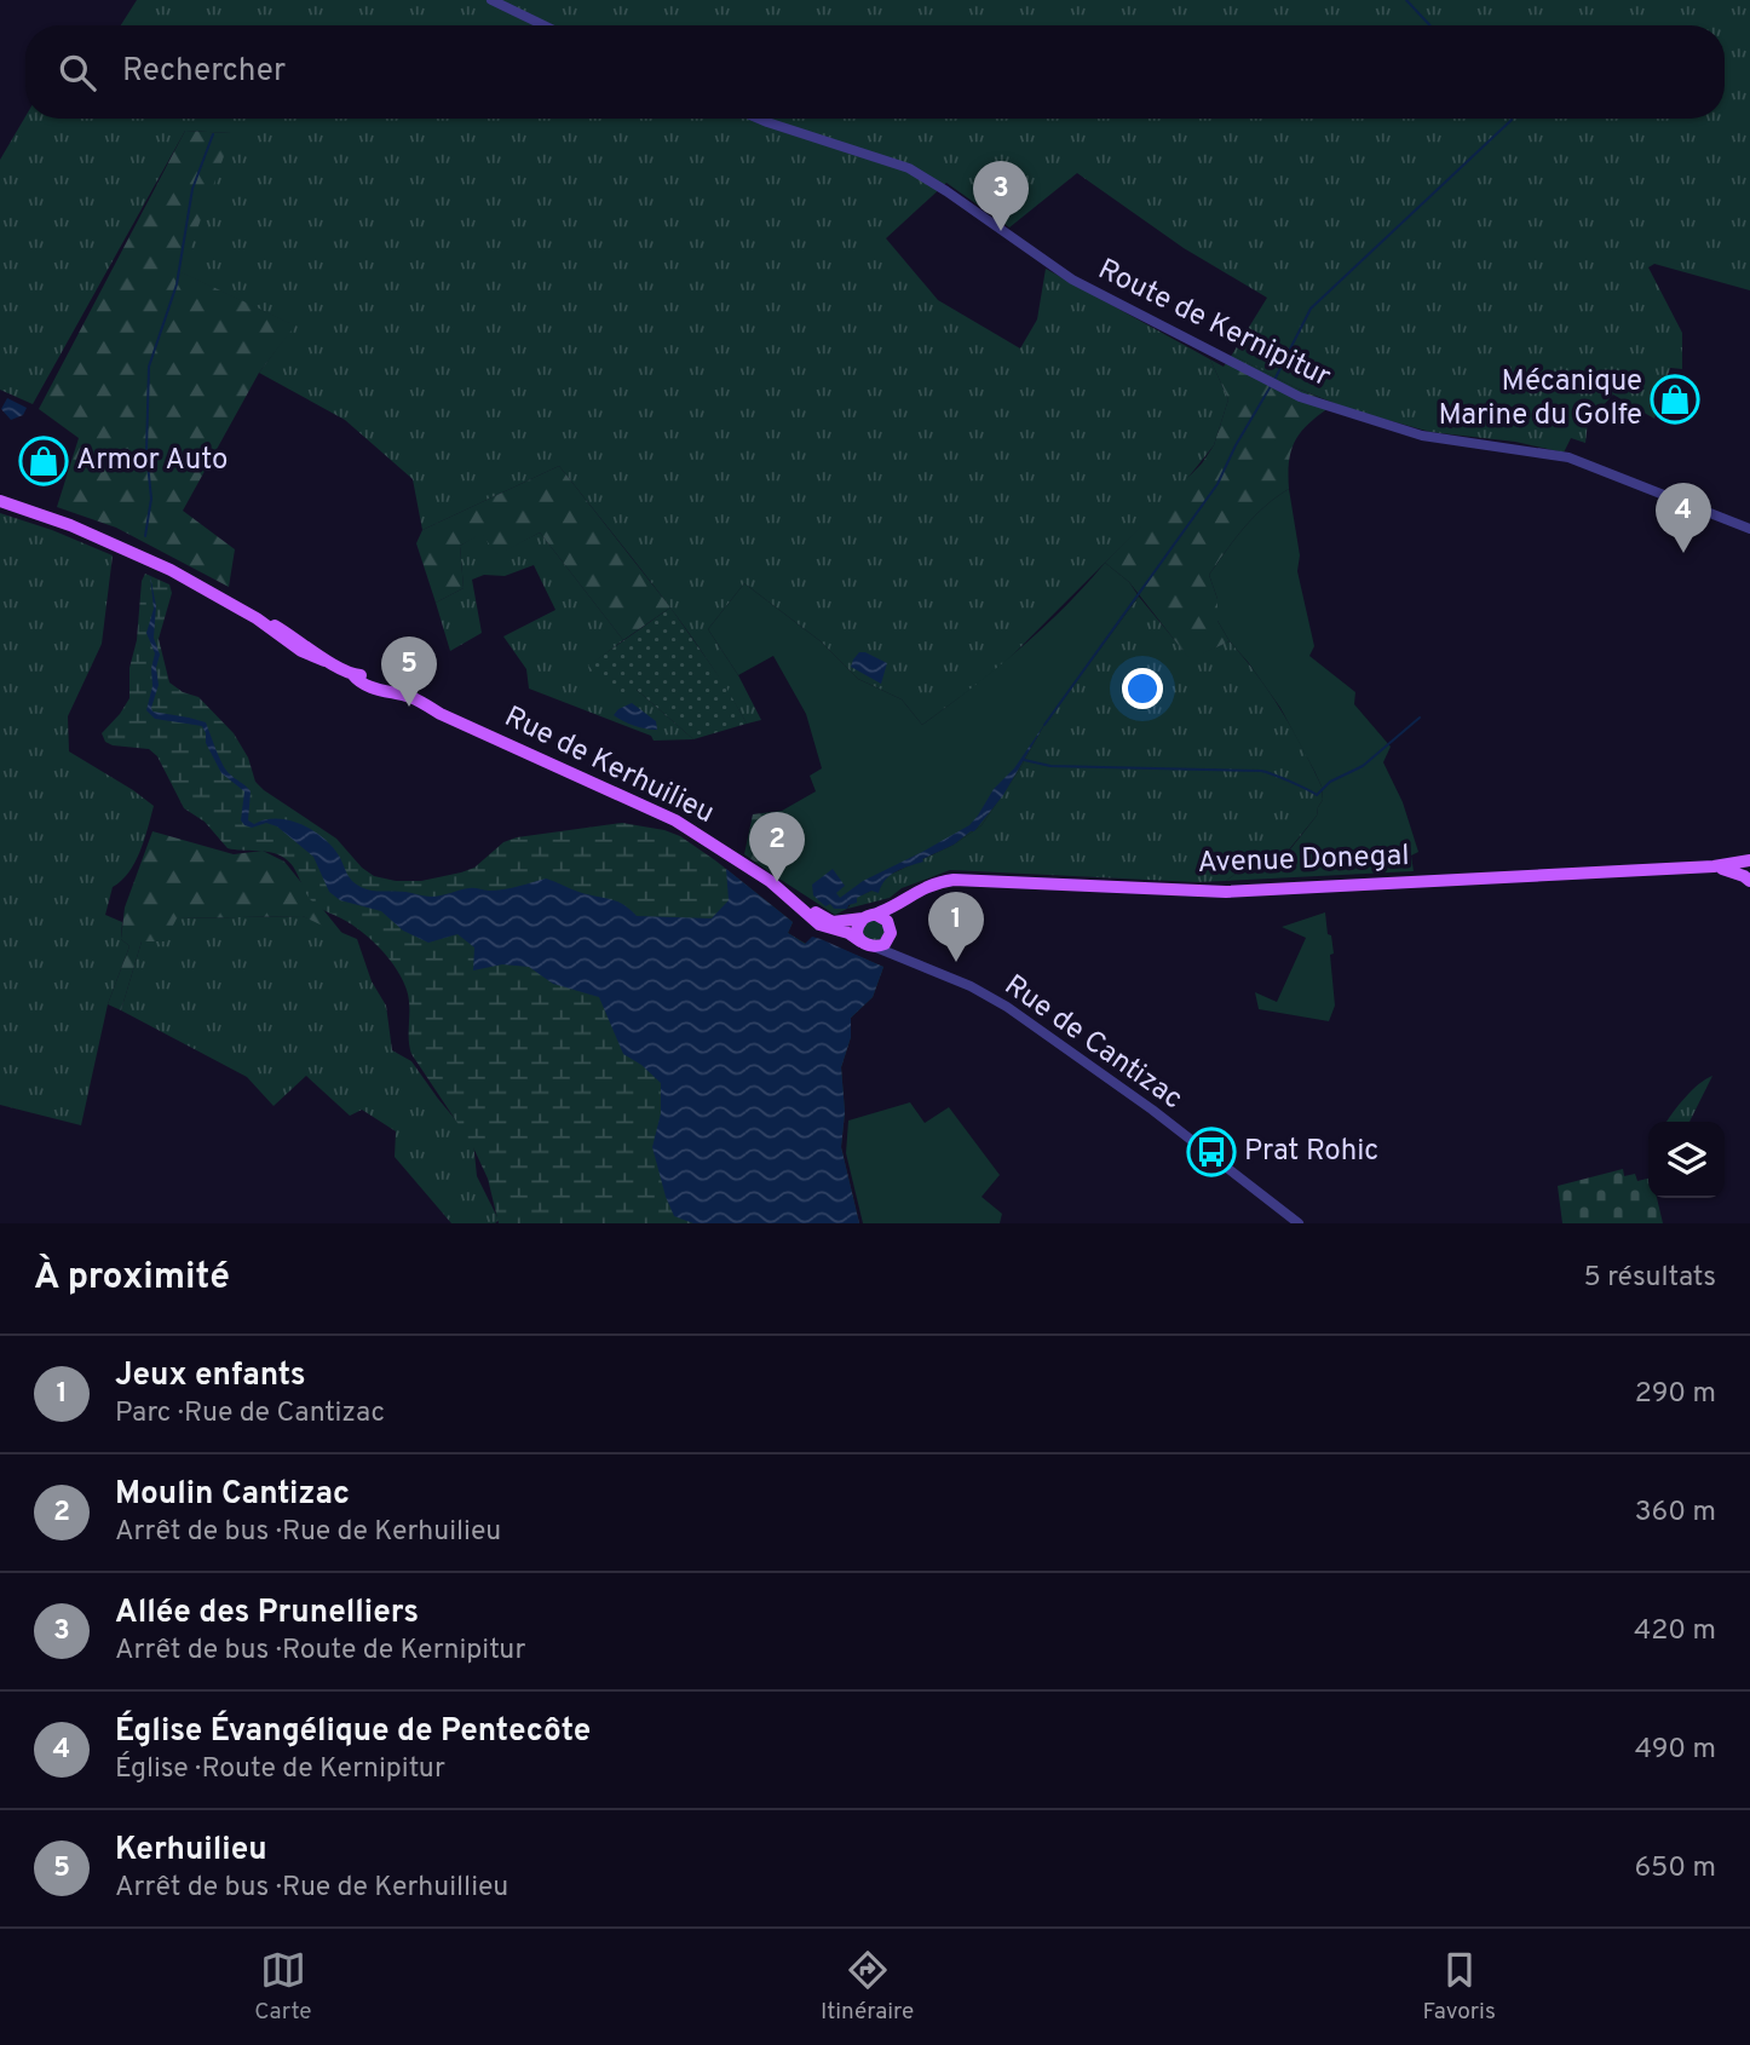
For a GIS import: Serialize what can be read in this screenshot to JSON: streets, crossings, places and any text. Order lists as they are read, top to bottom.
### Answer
{
  "streets": {
    "main road": ["Rue de Kerhuilieu", "Avenue Donegal"],
    "street": ["Route de Kernipitur", "Rue de Cantizac"]
  },
  "crossings": [
    ["Rue de Kerhuilieu", "Avenue Donegal"],
    ["Rue de Kerhuilieu", "Rue de Cantizac"],
    ["Avenue Donegal", "Rue de Cantizac"]
  ],
  "places": {
    "shop": ["Mécanique Marine du Golfe", "Armor Auto"],
    "bus stop": ["Prat Rohic"]
  },
  "page": {
    "search": "Rechercher",
    "pins": [
      "3",
      "4",
      "5",
      "2",
      "1"
    ],
    "heading": ["À proximité", "5 résultats"],
    "list": [
      {
        "mark": "1",
        "name": "Jeux enfants",
        "note": "Parc · Rue de Cantizac",
        "value": "290 m"
      },
      {
        "mark": "2",
        "name": "Moulin Cantizac",
        "note": "Arrêt de bus · Rue de Kerhuilieu",
        "value": "360 m"
      },
      {
        "mark": "3",
        "name": "Allée des Prunelliers",
        "note": "Arrêt de bus · Route de Kernipitur",
        "value": "420 m"
      },
      {
        "mark": "4",
        "name": "Église Évangélique de Pentecôte",
        "note": "Église · Route de Kernipitur",
        "value": "490 m"
      },
      {
        "mark": "5",
        "name": "Kerhuilieu",
        "note": "Arrêt de bus · Rue de Kerhuillieu",
        "value": "650 m"
      }
    ],
    "nav": ["Carte", "Itinéraire", "Favoris"]
  }
}
